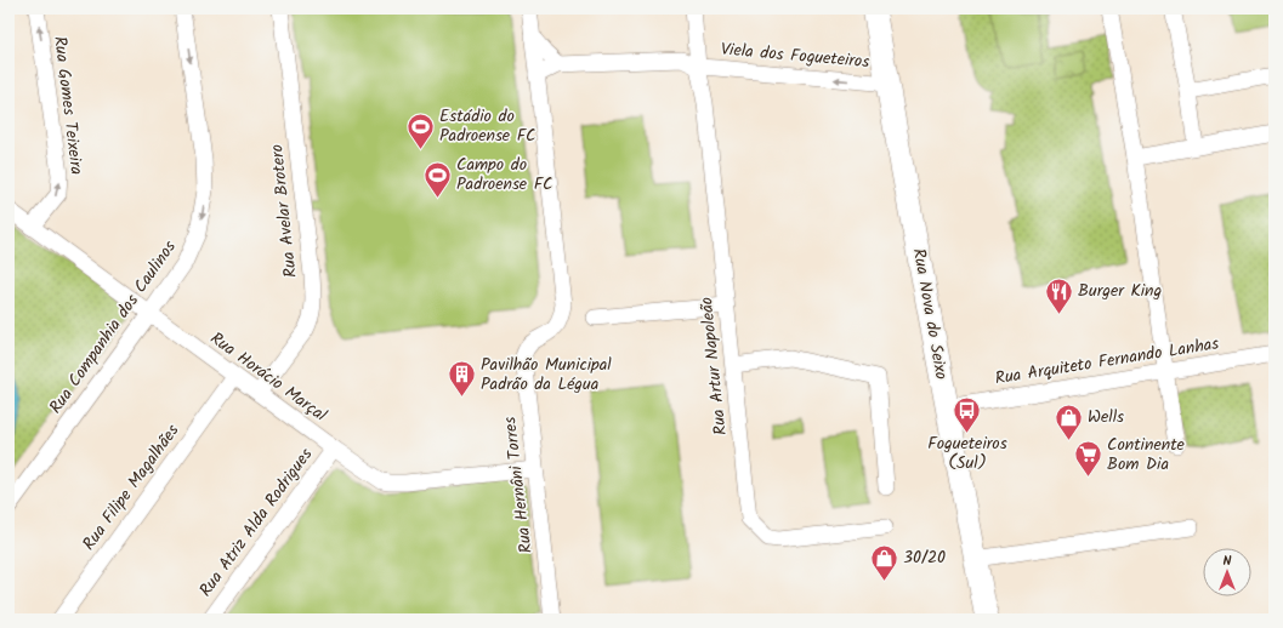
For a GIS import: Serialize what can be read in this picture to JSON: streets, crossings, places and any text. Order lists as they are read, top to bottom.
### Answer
{
  "streets": {
    "main road": ["Rua Nova do Seixo"],
    "street": [
      "Viela dos Fogueteiros",
      "Rua Gomes Teixeira",
      "Rua Avelar Brotero",
      "Rua Companhia dos Caulinos",
      "Rua Arquiteto Fernando Lanhas",
      "Rua Artur Napoleão",
      "Rua Horácio Marçal",
      "Rua Hernâni Torres",
      "Rua Filipe Magalhães",
      "Rua Atriz Alda Rodrigues"
    ]
  },
  "crossings": [
    ["Viela dos Fogueteiros", "Rua Nova do Seixo"],
    ["Viela dos Fogueteiros", "Rua Artur Napoleão"],
    ["Rua Gomes Teixeira", "Rua Horácio Marçal"],
    ["Rua Avelar Brotero", "Rua Horácio Marçal"],
    ["Rua Nova do Seixo", "Rua Arquiteto Fernando Lanhas"],
    ["Rua Companhia dos Caulinos", "Rua Horácio Marçal"],
    ["Rua Horácio Marçal", "Rua Hernâni Torres"],
    ["Rua Horácio Marçal", "Rua Filipe Magalhães"],
    ["Rua Horácio Marçal", "Rua Atriz Alda Rodrigues"]
  ],
  "one_way": ["Viela dos Fogueteiros", "Rua Gomes Teixeira", "Rua Companhia dos Caulinos"],
  "places": {
    "sports": ["Estádio do Padroense FC", "Campo do Padroense FC"],
    "restaurant": ["Burger King"],
    "building": ["Pavilhão Municipal Padrão da Légua"],
    "bus stop": ["Fogueteiros (Sul)"],
    "shop": ["Wells", "30/20"],
    "supermarket": ["Continente Bom Dia"]
  },
  "north": "top"
}
